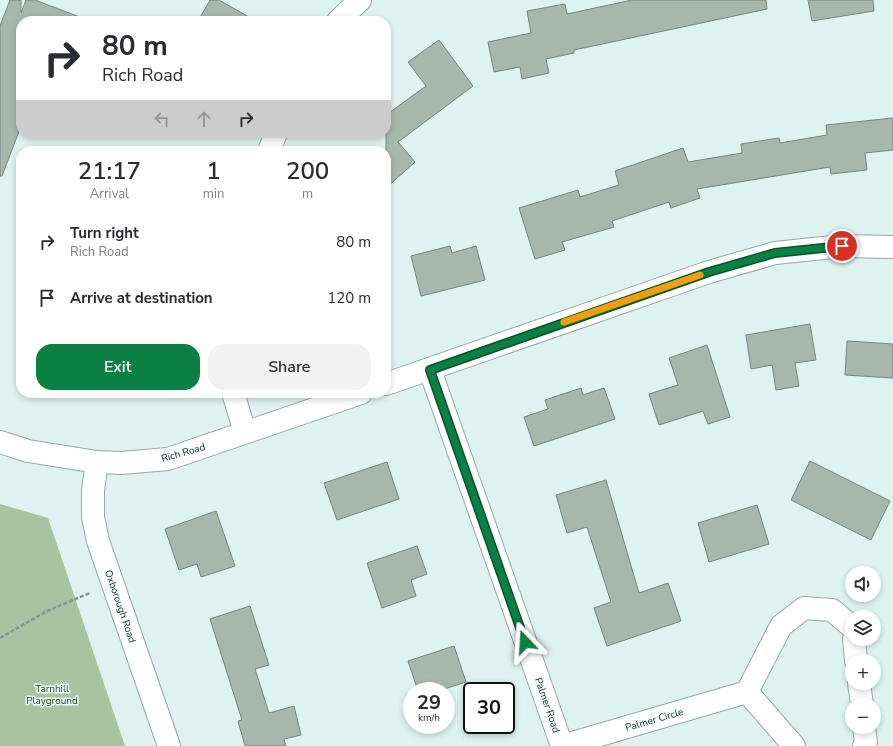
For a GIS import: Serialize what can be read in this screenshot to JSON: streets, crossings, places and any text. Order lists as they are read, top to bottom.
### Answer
{
  "streets": {
    "street": [
      "Rich Road",
      "Oxborough Road",
      "Palmer Road",
      "Palmer Circle"
    ]
  },
  "crossings": [
    ["Rich Road", "Oxborough Road"],
    ["Palmer Road", "Palmer Circle"]
  ],
  "parks": ["Tarnhill Playground"],
  "page": {
    "turn": ["80 m", "Rich Road"],
    "eta": [
      "21:17",
      "Arrival",
      "1",
      "min",
      "200",
      "m"
    ],
    "list": [
      {
        "name": "Turn right",
        "note": "Rich Road",
        "value": "80 m"
      },
      {
        "name": "Arrive at destination",
        "value": "120 m"
      }
    ],
    "buttons": ["Exit", "Share"],
    "map_buttons": ["+", "−"],
    "speed": "29 km/h",
    "limit": "30"
  }
}
